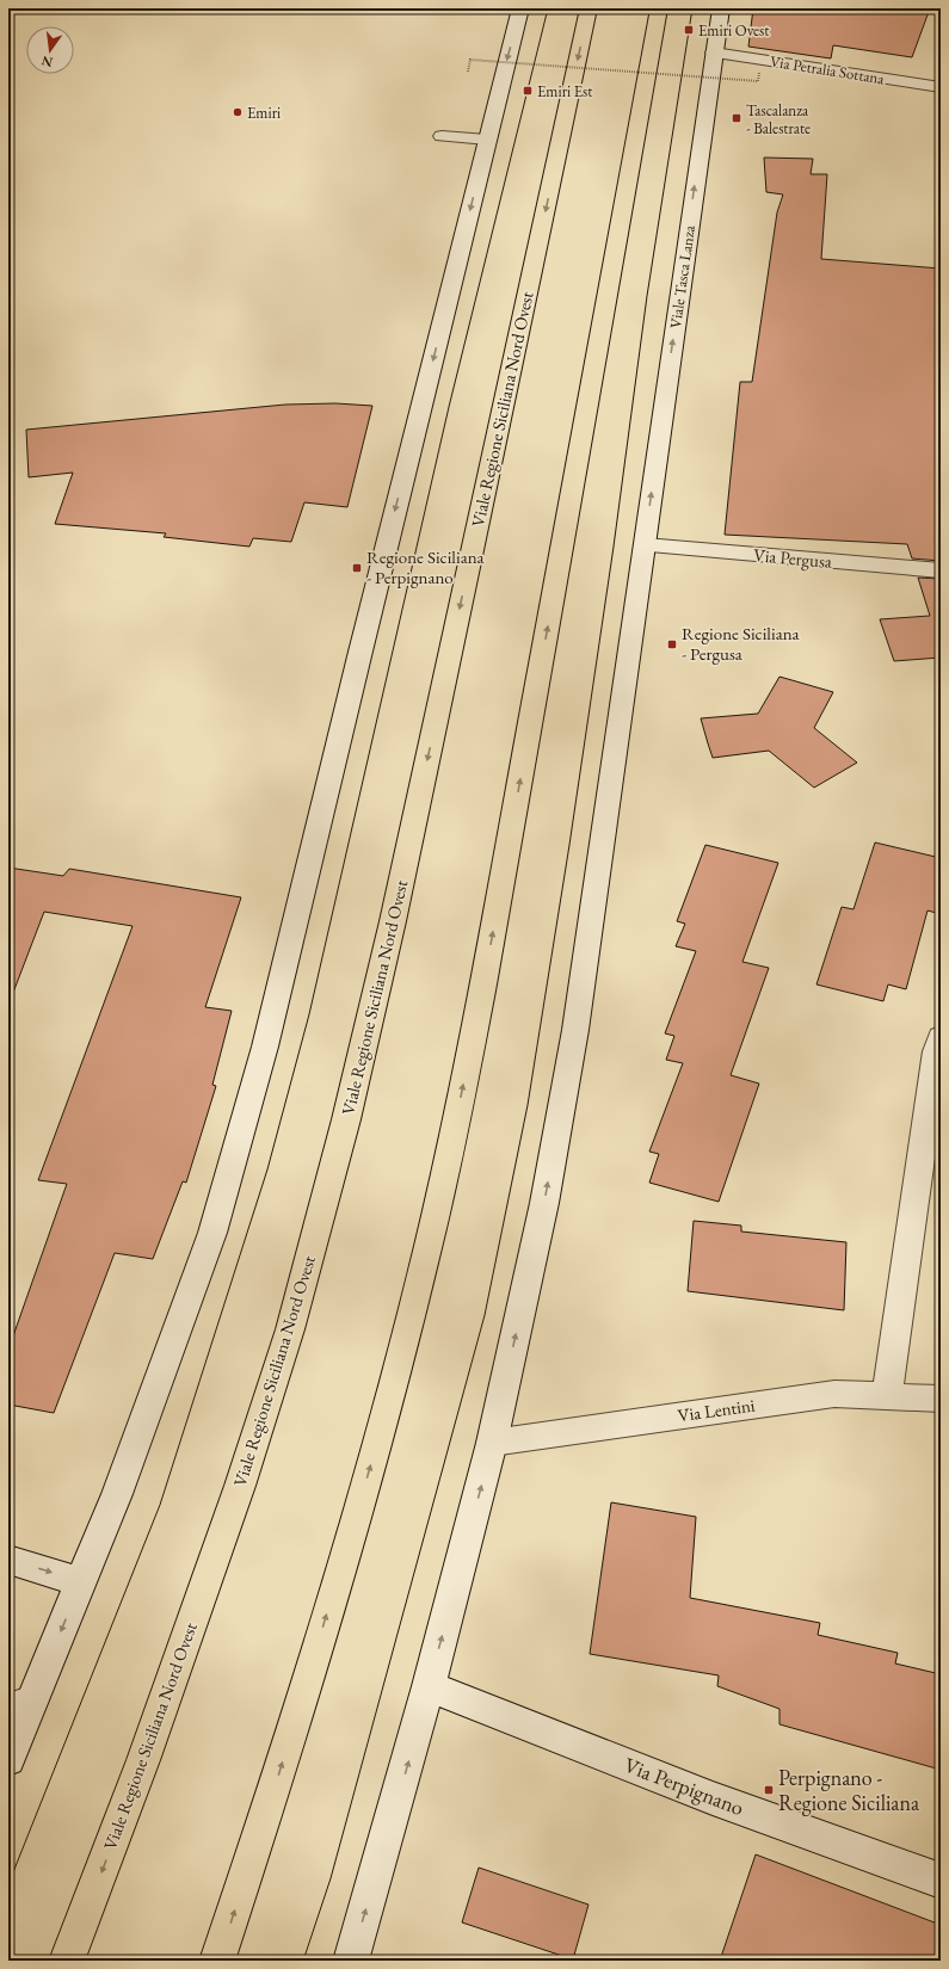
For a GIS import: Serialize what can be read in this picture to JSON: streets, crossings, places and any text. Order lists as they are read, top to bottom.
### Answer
{
  "streets": {
    "main road": ["Viale Regione Siciliana Nord Ovest"],
    "street": [
      "Via Petralia Sottana",
      "Viale Tasca Lanza",
      "Via Pergusa",
      "Via Lentini",
      "Via Perpignano"
    ]
  },
  "crossings": [
    ["Via Petralia Sottana", "Viale Tasca Lanza"],
    ["Viale Tasca Lanza", "Via Pergusa"]
  ],
  "places": {
    "transit": [
      "Emiri Ovest",
      "Emiri Est",
      "Tascalanza - Balestrate",
      "Regione Siciliana - Perpignano",
      "Regione Siciliana - Pergusa",
      "Perpignano - Regione Siciliana"
    ],
    "other": ["Emiri"]
  },
  "north": "bottom"
}
